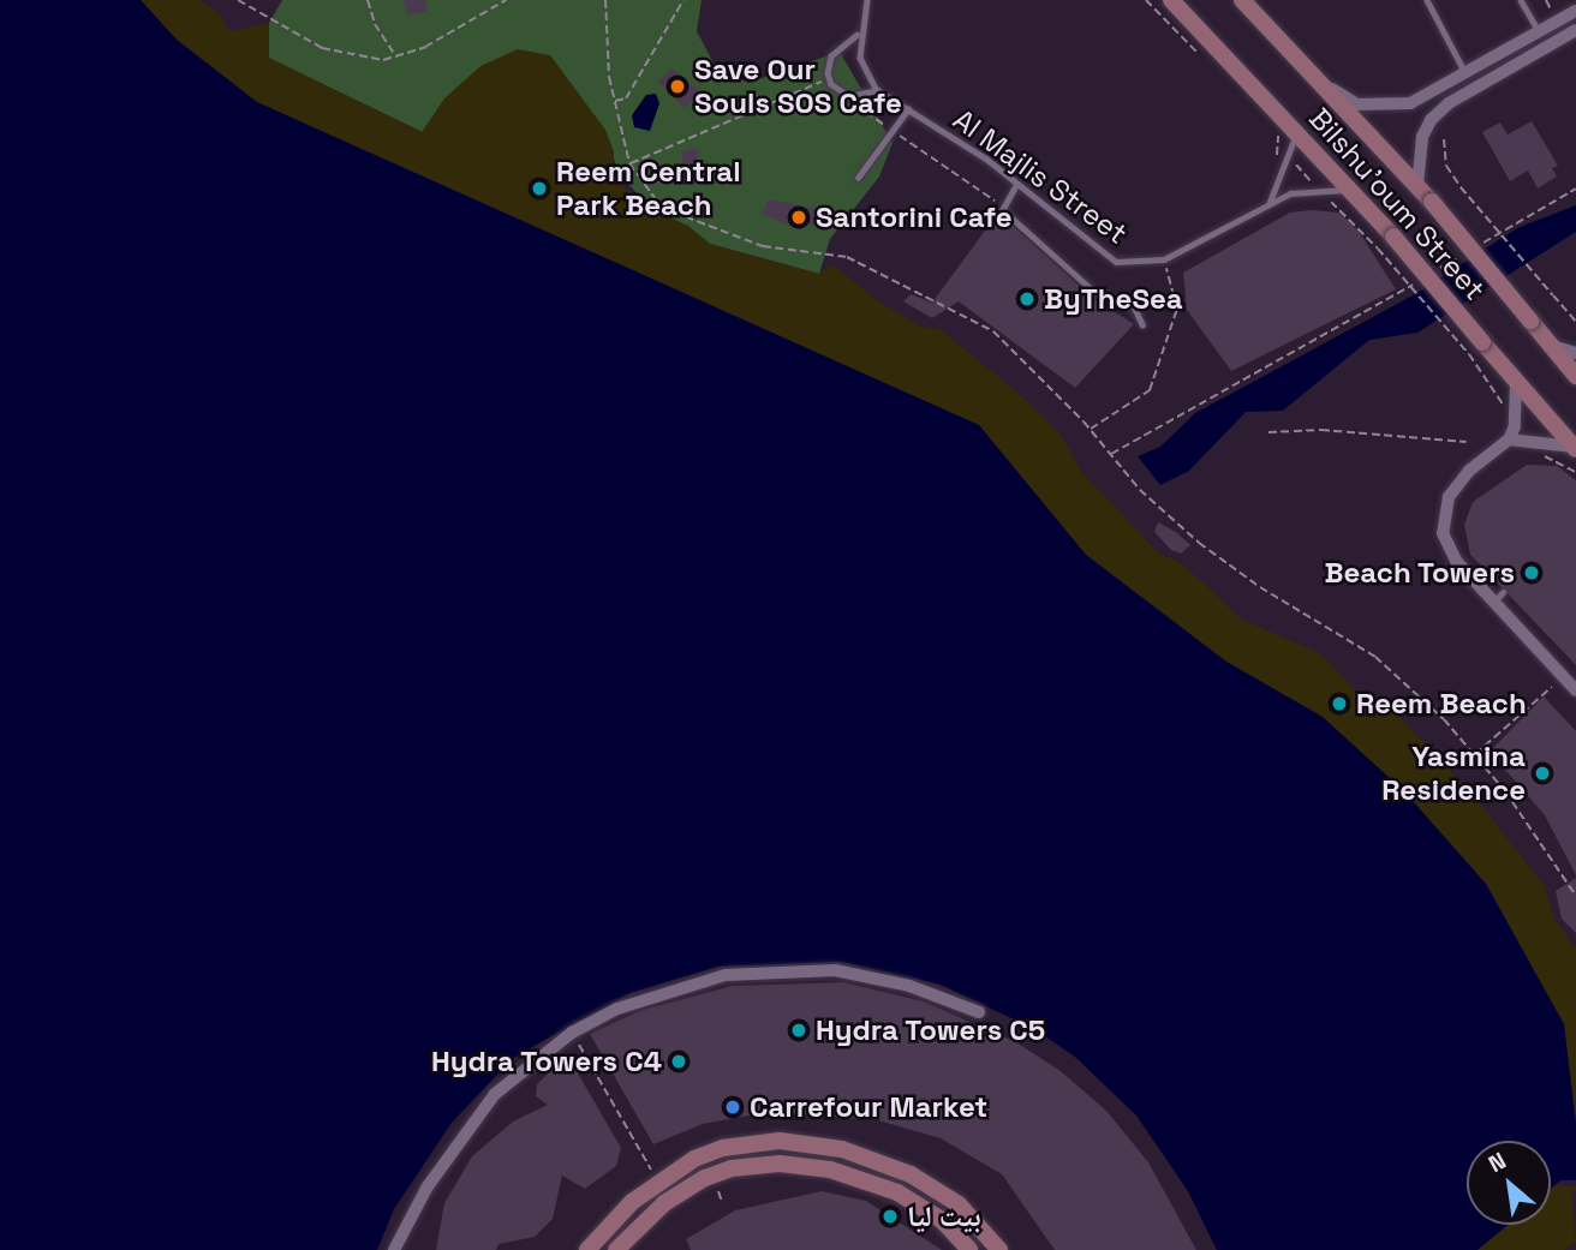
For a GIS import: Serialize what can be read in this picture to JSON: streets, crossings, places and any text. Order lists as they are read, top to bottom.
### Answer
{
  "streets": {
    "main road": ["Bilshu'oum Street"],
    "lane": ["Al Majlis Street"]
  },
  "crossings": [
    ["Al Majlis Street", "Bilshu'oum Street"]
  ],
  "places": [
    "Save Our Souls SOS Cafe",
    "Reem Central Park Beach",
    "Santorini Cafe",
    "ByTheSea",
    "Beach Towers",
    "Reem Beach",
    "Yasmina Residence",
    "Hydra Towers C5",
    "Hydra Towers C4",
    "Carrefour Market",
    "بيت ليا"
  ],
  "north": "top left"
}
